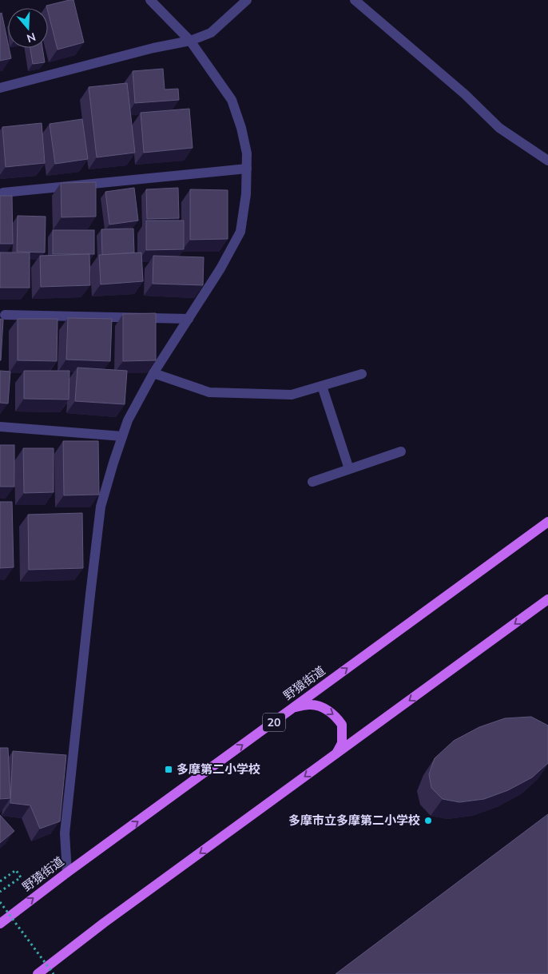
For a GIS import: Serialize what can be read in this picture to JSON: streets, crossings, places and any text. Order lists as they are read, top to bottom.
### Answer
{
  "streets": {
    "main road": ["野猿街道", "20"]
  },
  "places": {
    "transit": ["多摩第二小学校"],
    "other": ["多摩市立多摩第二小学校"]
  },
  "north": "bottom"
}
